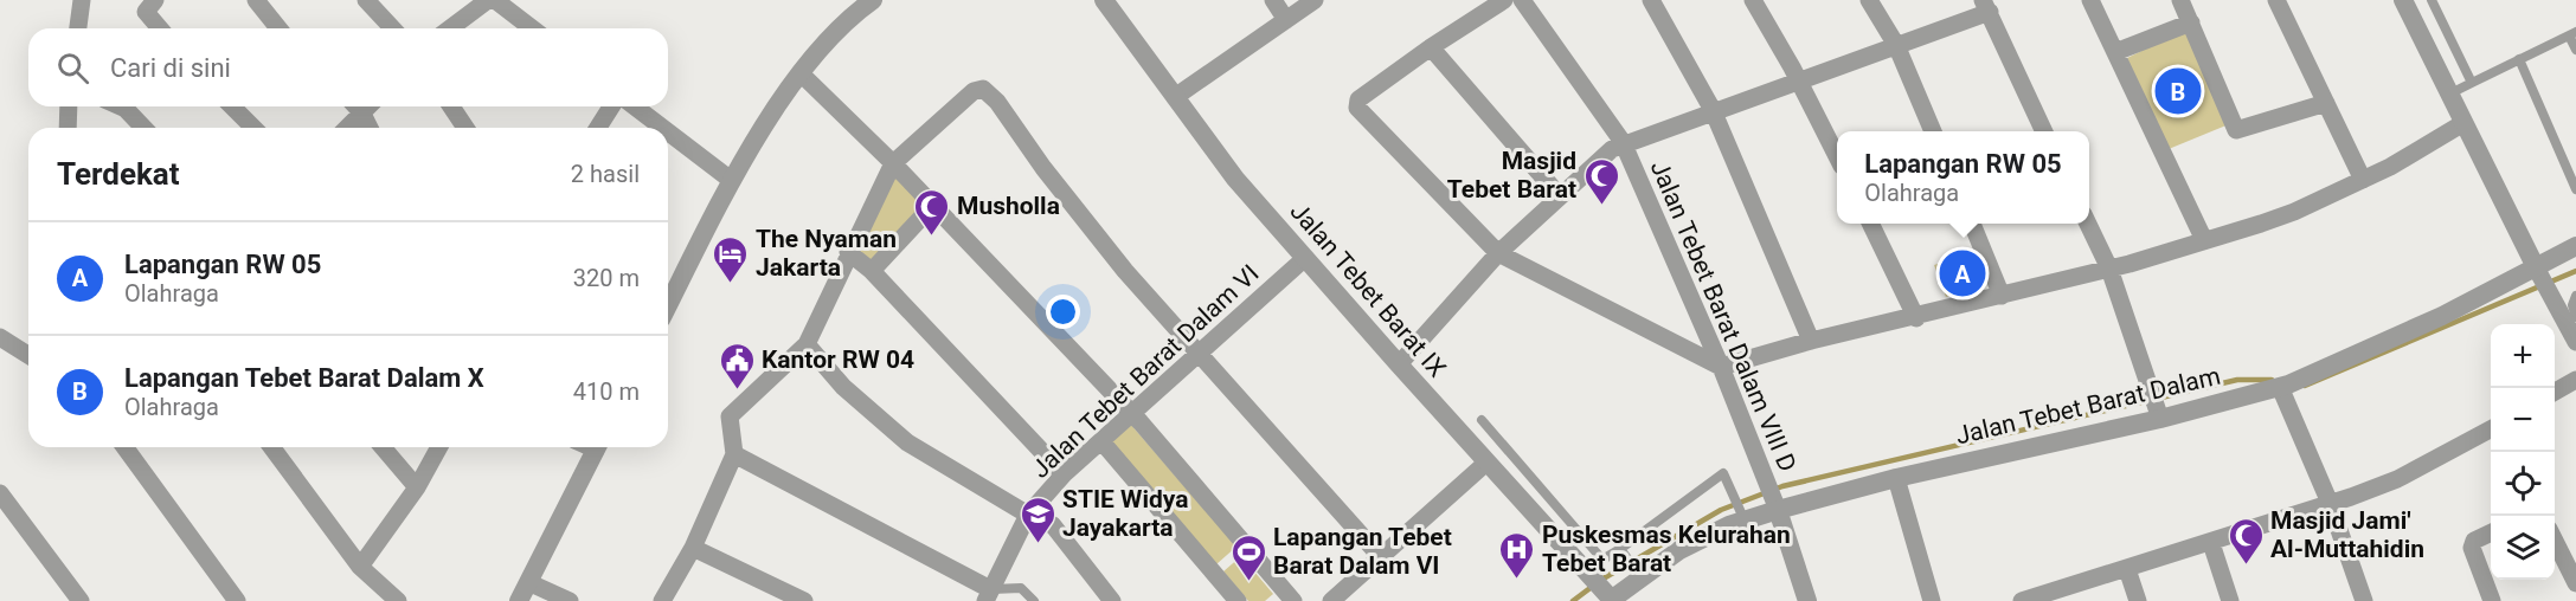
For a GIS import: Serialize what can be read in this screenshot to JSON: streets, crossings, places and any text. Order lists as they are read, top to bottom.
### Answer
{
  "streets": {
    "street": [
      "Jalan Tebet Barat IX",
      "Jalan Tebet Barat Dalam VIII D",
      "Jalan Tebet Barat Dalam VI",
      "Jalan Tebet Barat Dalam"
    ]
  },
  "crossings": [
    ["Jalan Tebet Barat IX", "Jalan Tebet Barat Dalam VI"],
    ["Jalan Tebet Barat IX", "Jalan Tebet Barat Dalam"],
    ["Jalan Tebet Barat Dalam VIII D", "Jalan Tebet Barat Dalam"]
  ],
  "places": {
    "mosque": ["Masjid Tebet Barat", "Musholla", "Masjid Jami' Al-Muttahidin"],
    "hotel": ["The Nyaman Jakarta"],
    "public building": ["Kantor RW 04"],
    "school or university": ["STIE Widya Jayakarta"],
    "hospital": ["Puskesmas Kelurahan Tebet Barat"],
    "sports": ["Lapangan Tebet Barat Dalam VI"]
  },
  "page": {
    "search": "Cari di sini",
    "pins": ["B", "A"],
    "heading": ["Terdekat", "2 hasil"],
    "popup": ["Lapangan RW 05", "Olahraga"],
    "list": [
      {
        "mark": "A",
        "name": "Lapangan RW 05",
        "note": "Olahraga",
        "value": "320 m"
      },
      {
        "mark": "B",
        "name": "Lapangan Tebet Barat Dalam X",
        "note": "Olahraga",
        "value": "410 m"
      }
    ],
    "map_buttons": ["+", "−"]
  }
}
